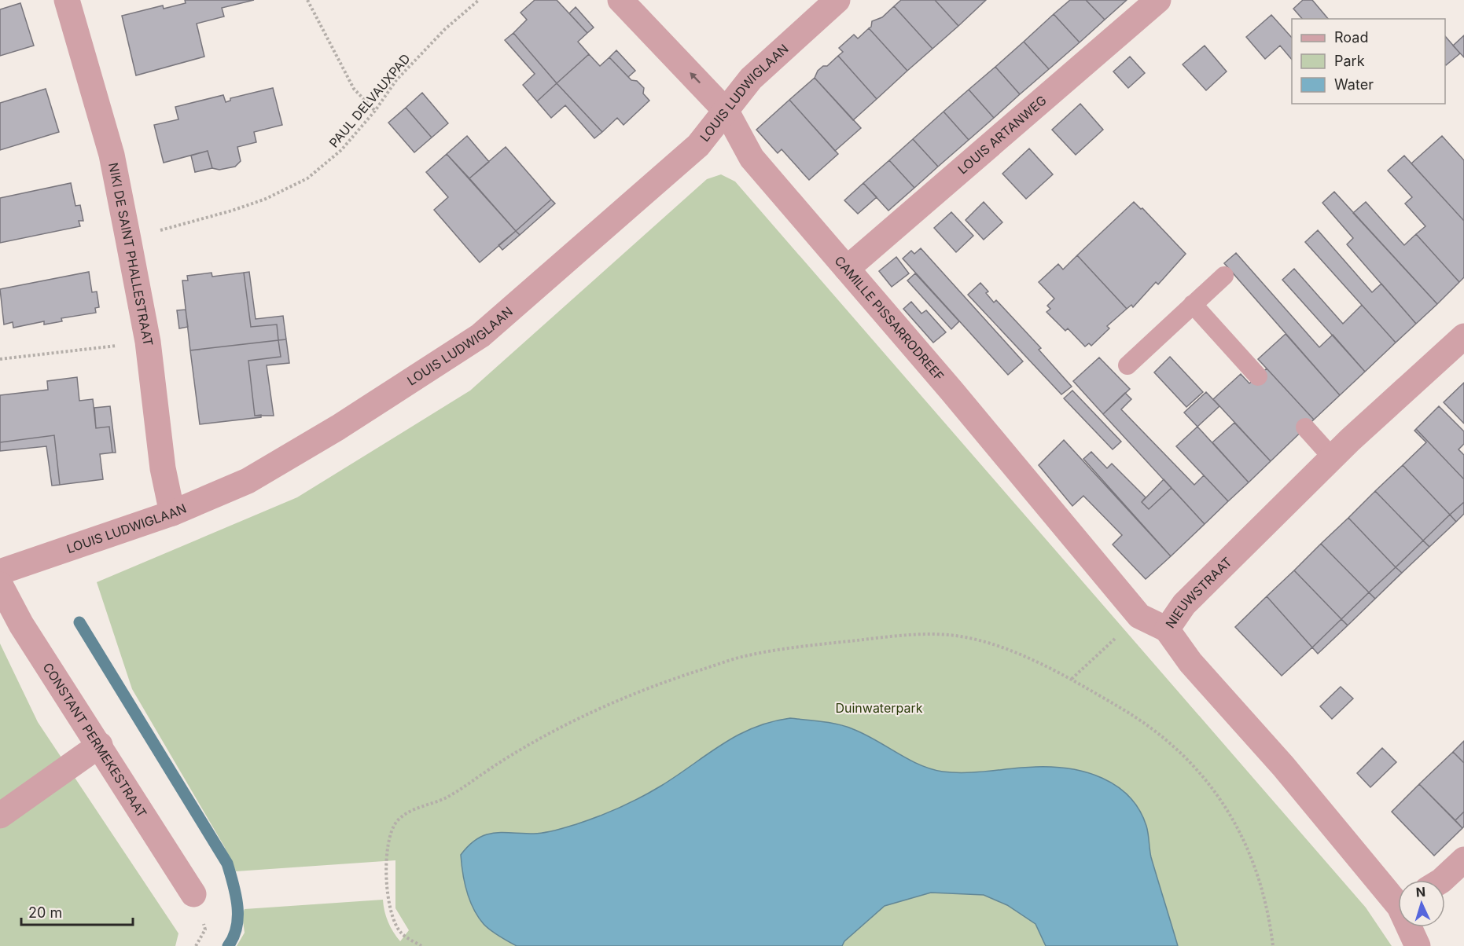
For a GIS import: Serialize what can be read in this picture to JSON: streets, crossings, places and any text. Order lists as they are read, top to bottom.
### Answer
{
  "streets": {
    "street": [
      "LOUIS LUDWIGLAAN",
      "LOUIS ARTANWEG",
      "NIKI DE SAINT PHALLESTRAAT",
      "CAMILLE PISSARRODREEF",
      "NIEUWSTRAAT",
      "CONSTANT PERMEKESTRAAT"
    ],
    "path": ["PAUL DELVAUXPAD"]
  },
  "crossings": [
    ["LOUIS LUDWIGLAAN", "NIKI DE SAINT PHALLESTRAAT"],
    ["LOUIS LUDWIGLAAN", "CAMILLE PISSARRODREEF"],
    ["PAUL DELVAUXPAD", "NIKI DE SAINT PHALLESTRAAT"],
    ["LOUIS ARTANWEG", "CAMILLE PISSARRODREEF"],
    ["CAMILLE PISSARRODREEF", "NIEUWSTRAAT"]
  ],
  "parks": ["Duinwaterpark"],
  "legend": ["Road", "Park", "Water"],
  "scale_bar": "20 m",
  "north": "top"
}
